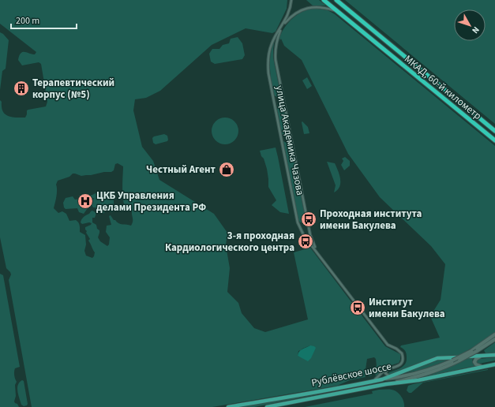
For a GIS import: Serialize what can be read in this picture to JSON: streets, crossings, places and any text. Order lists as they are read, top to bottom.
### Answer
{
  "streets": {
    "highway": ["МКАД, 60-й километр"],
    "main road": ["Рублёвское шоссе"],
    "street": ["улица Академика Чазова"]
  },
  "crossings": [
    ["МКАД, 60-й километр", "улица Академика Чазова"],
    ["улица Академика Чазова", "Рублёвское шоссе"]
  ],
  "places": {
    "building": ["Терапевтический корпус (№5)"],
    "shop": ["Честный Агент"],
    "hospital": ["ЦКБ Управления делами Президента РФ"],
    "bus stop": ["Проходная института имени Бакулева", "3-я проходная Кардиологического центра", "Институт имени Бакулева"]
  },
  "scale_bar": "200 m",
  "north": "bottom right"
}
